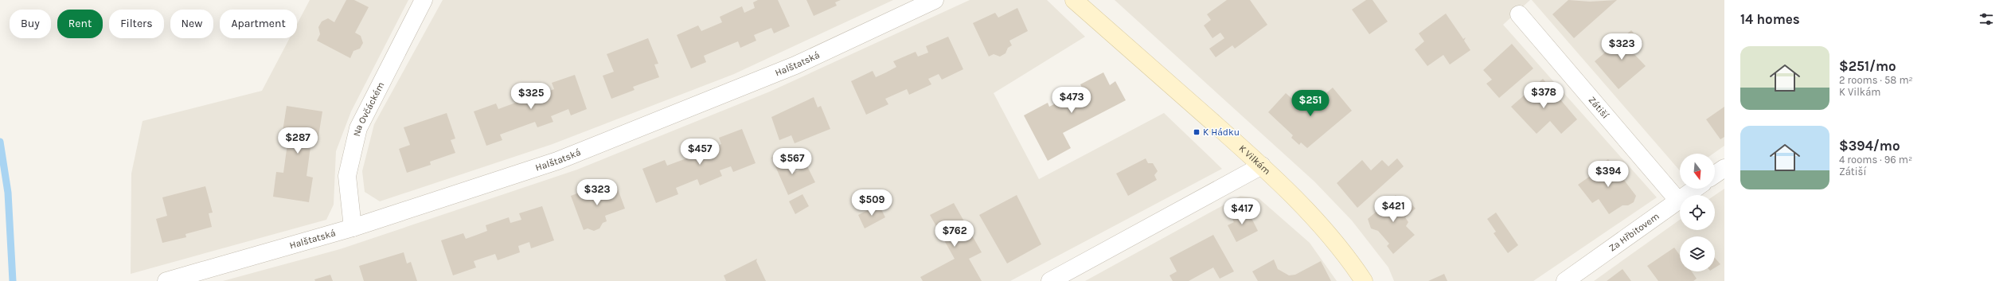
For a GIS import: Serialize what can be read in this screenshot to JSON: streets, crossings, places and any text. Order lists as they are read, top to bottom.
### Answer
{
  "streets": {
    "street": [
      "Halštatská",
      "Zátiší",
      "Na Ovčáckém",
      "K Vilkám",
      "Za Hřbitovem"
    ]
  },
  "crossings": [
    ["Halštatská", "Na Ovčáckém"],
    ["Zátiší", "Za Hřbitovem"]
  ],
  "places": {
    "transit": ["K Hádku"]
  },
  "north": "bottom",
  "page": {
    "heading": "14 homes",
    "chip": [
      "Buy",
      "Rent",
      "Filters",
      "New",
      "Apartment"
    ],
    "price": [
      "$323",
      "$378",
      "$325",
      "$473",
      "$251",
      "$287",
      "$457",
      "$567",
      "$394",
      "$323",
      "$509",
      "$421",
      "$417",
      "$762"
    ],
    "list": [
      {
        "name": "$251/mo",
        "note": "2 rooms · 58 m² · K Vilkám"
      },
      {
        "name": "$394/mo",
        "note": "4 rooms · 96 m² · Zátiší"
      }
    ]
  }
}
